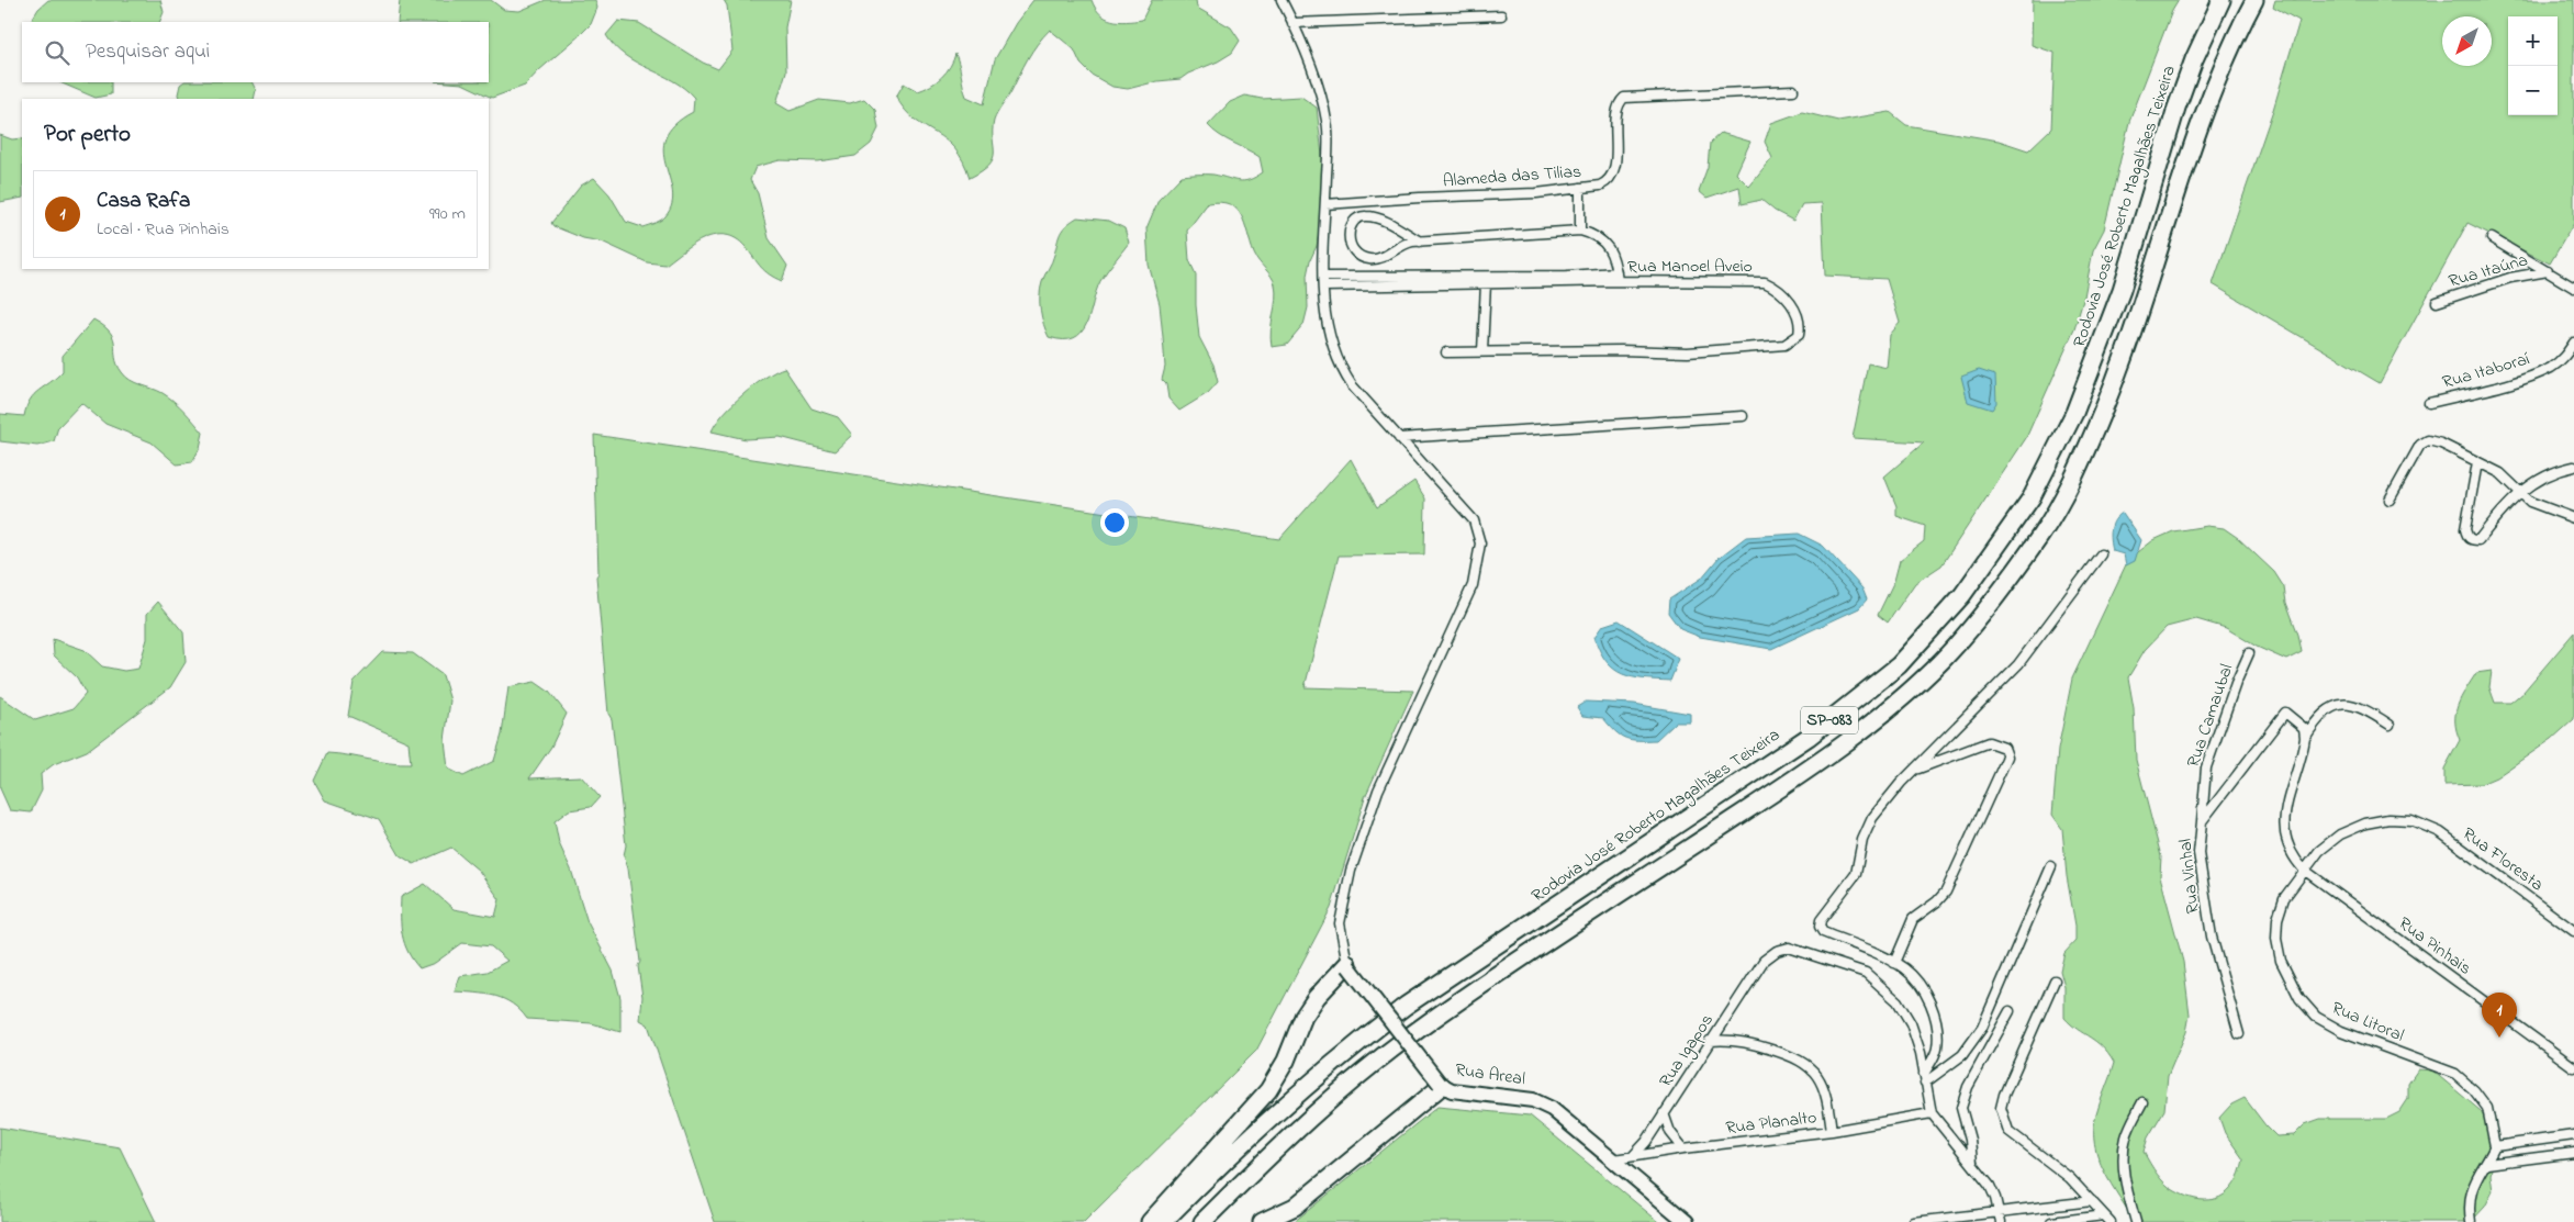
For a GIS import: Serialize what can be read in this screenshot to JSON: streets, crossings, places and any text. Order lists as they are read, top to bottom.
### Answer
{
  "streets": {
    "highway": ["Rodovia José Roberto Magalhães Teixeira", "SP-083"],
    "main road": ["Rua Areal"],
    "street": [
      "Alameda das Tilias",
      "Rua Manoel Aveio",
      "Rua Itaúna",
      "Rua Itaboraí",
      "Rua Camaubal",
      "Rua Floresta",
      "Rua Vinhal",
      "Rua Pinhais",
      "Rua Litoral",
      "Rua Igapos",
      "Rua Planalto"
    ]
  },
  "crossings": [
    ["Rua Camaubal", "Rua Vinhal"],
    ["Rua Floresta", "Rua Pinhais"],
    ["Rua Floresta", "Rua Litoral"],
    ["Rua Pinhais", "Rua Litoral"],
    ["Rua Igapos", "Rua Planalto"],
    ["Rua Areal", "Rua Planalto"]
  ],
  "north": "bottom left",
  "page": {
    "map_buttons": ["+", "−"],
    "search": "Pesquisar aqui",
    "heading": "Por perto",
    "list": [
      {
        "mark": "1",
        "name": "Casa Rafa",
        "note": "Local · Rua Pinhais",
        "value": "990 m"
      }
    ],
    "pins": "1"
  }
}
